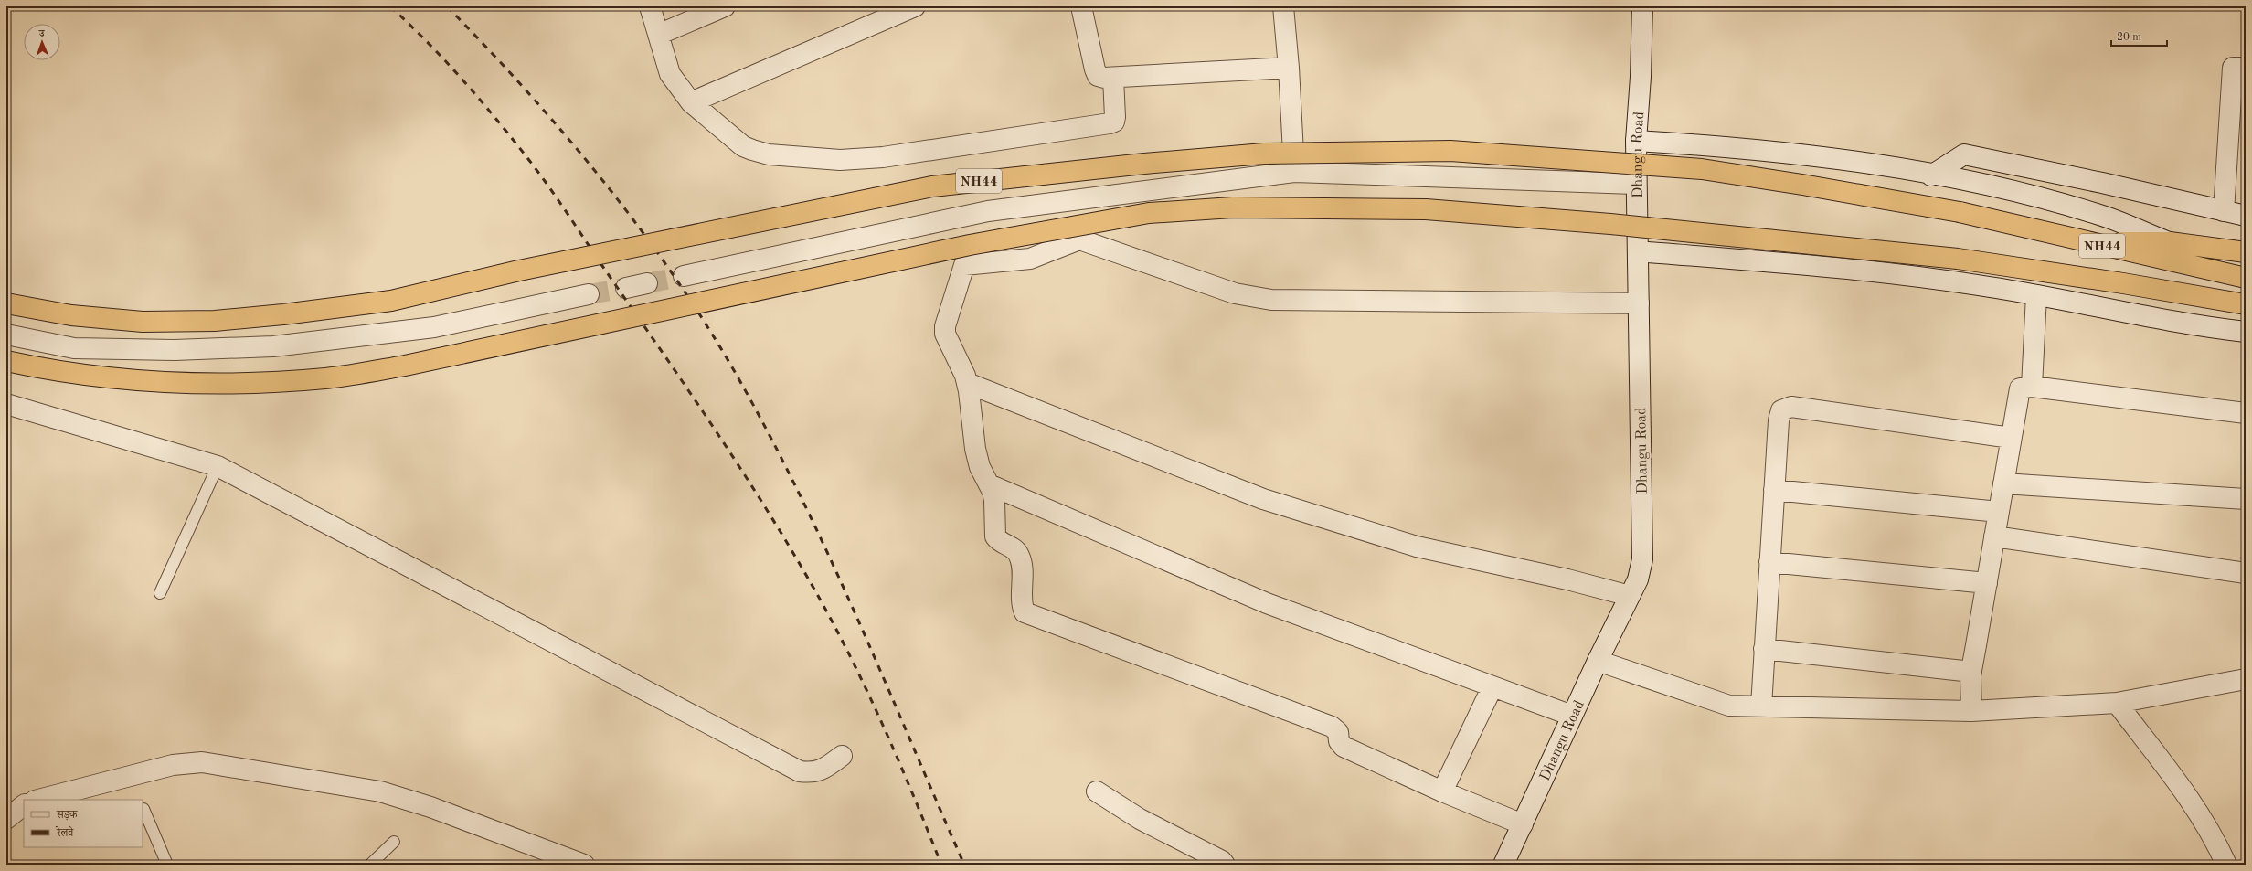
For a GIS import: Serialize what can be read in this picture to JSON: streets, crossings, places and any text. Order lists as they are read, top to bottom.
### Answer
{
  "streets": {
    "highway": ["NH44"],
    "street": ["Dhangu Road"]
  },
  "legend": ["सड़क", "रेलवे"],
  "scale_bar": "20 m",
  "north": "top"
}
